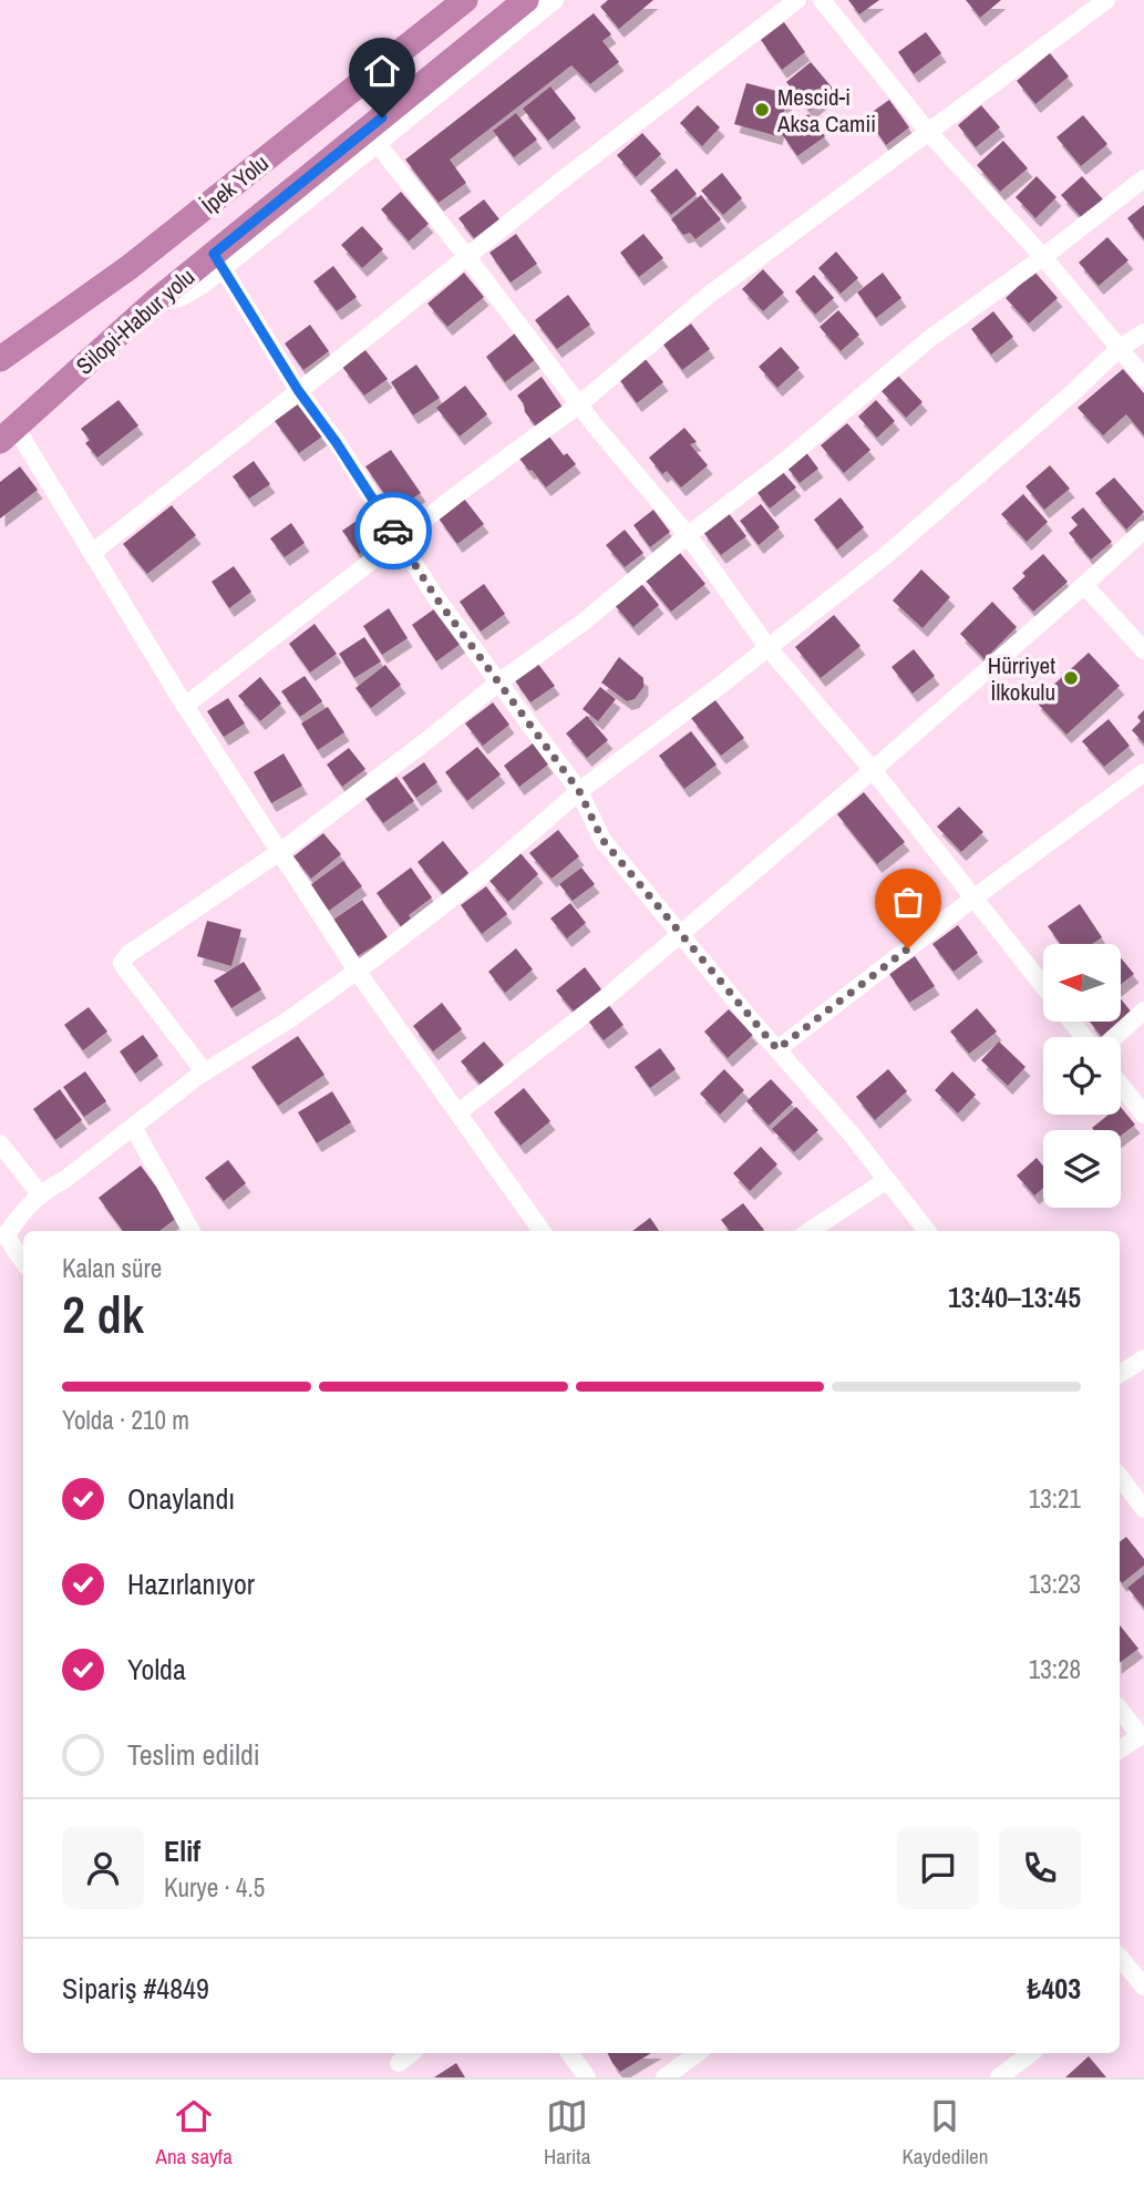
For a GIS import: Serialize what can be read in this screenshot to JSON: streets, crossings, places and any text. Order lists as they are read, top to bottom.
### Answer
{
  "streets": {
    "highway": ["İpek Yolu", "Silopi-Habur yolu"]
  },
  "places": ["Mescid-i Aksa Camii", "Hürriyet İlkokulu"],
  "north": "left",
  "page": {
    "heading": ["2 dk", "Kalan süre", "13:40–13:45"],
    "panel": [
      "Elif",
      "Kurye · 4.5",
      "Sipariş #4849",
      "₺403"
    ],
    "bar": "Yolda · 210 m",
    "list": [
      ["Onaylandı", "13:21"],
      ["Hazırlanıyor", "13:23"],
      ["Yolda", "13:28"],
      "Teslim edildi"
    ],
    "tabs": ["Ana sayfa", "Harita", "Kaydedilen"]
  }
}
